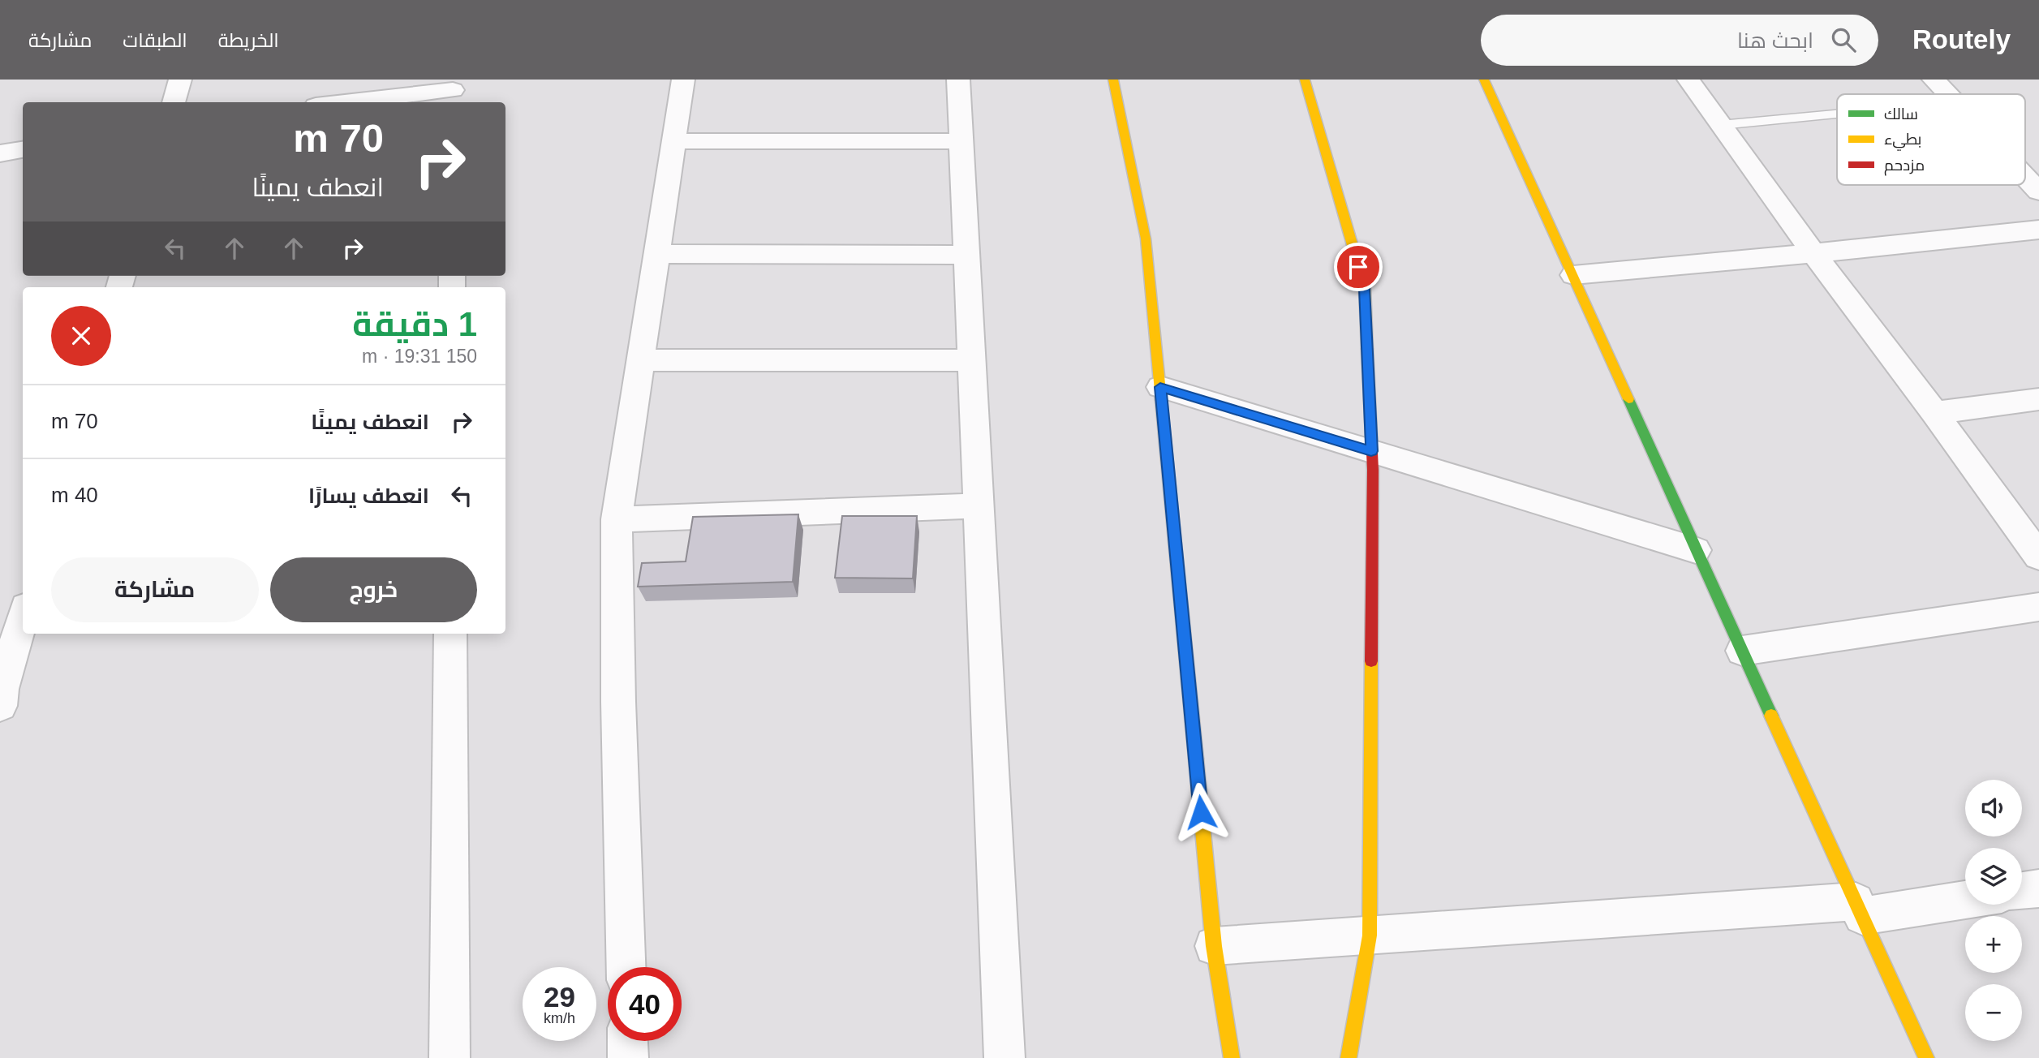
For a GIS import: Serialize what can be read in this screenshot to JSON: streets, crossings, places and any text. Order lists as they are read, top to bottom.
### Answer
{
  "legend": ["سالك", "بطيء", "مزدحم"],
  "page": {
    "header": "Routely",
    "search": "ابحث هنا",
    "nav": ["الخريطة", "الطبقات", "مشاركة"],
    "turn": ["70 m", "انعطف يمينًا"],
    "heading": ["1 دقيقة", "150 m · 19:31"],
    "list": [
      {
        "name": "انعطف يمينًا",
        "value": "70 m"
      },
      {
        "name": "انعطف يسارًا",
        "value": "40 m"
      }
    ],
    "buttons": ["خروج", "مشاركة"],
    "map_buttons": ["+", "−"],
    "speed": "29 km/h",
    "limit": "40"
  }
}
